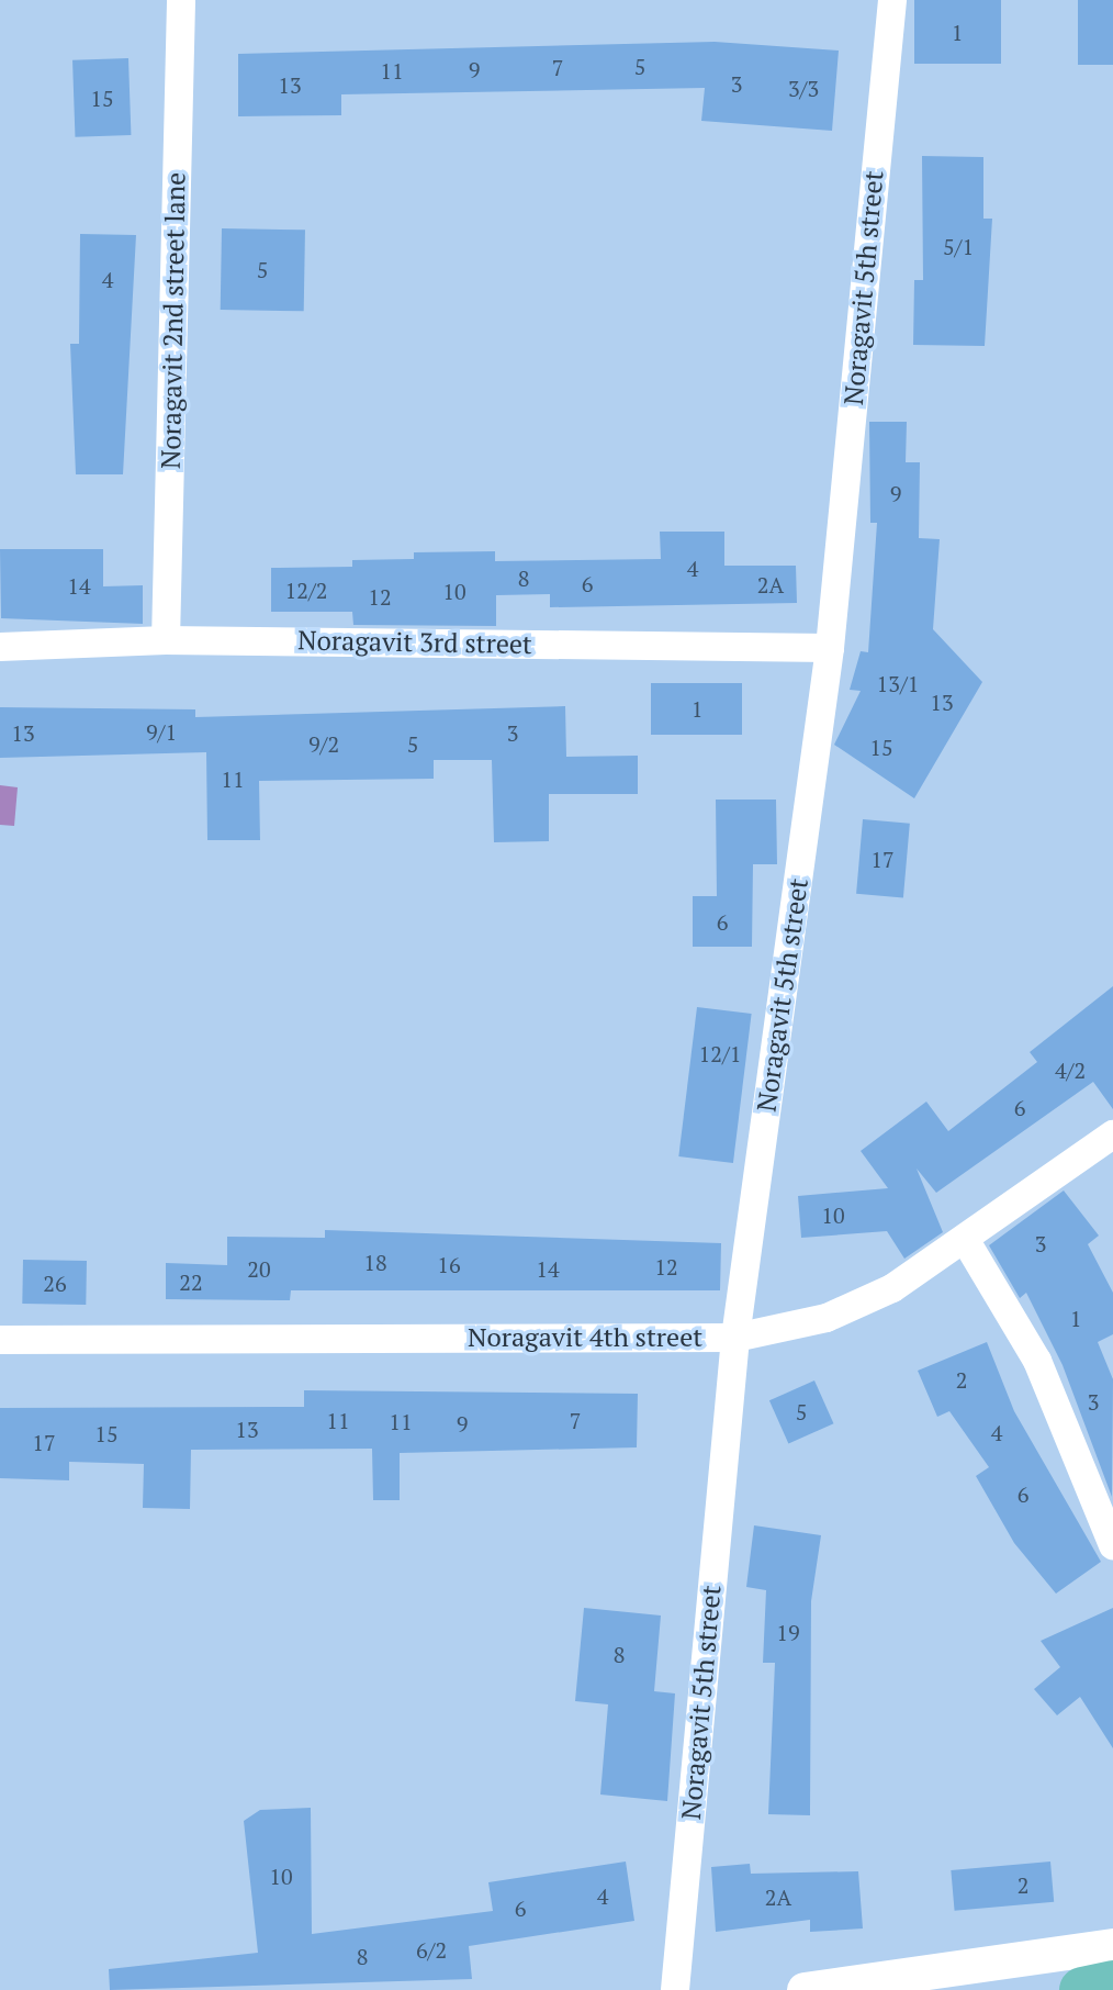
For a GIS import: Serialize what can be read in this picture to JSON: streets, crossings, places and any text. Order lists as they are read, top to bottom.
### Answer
{
  "streets": {
    "street": [
      "Noragavit 5th street",
      "Noragavit 2nd street lane",
      "Noragavit 3rd street",
      "Noragavit 4th street"
    ]
  },
  "crossings": [
    ["Noragavit 5th street", "Noragavit 3rd street"],
    ["Noragavit 5th street", "Noragavit 4th street"],
    ["Noragavit 2nd street lane", "Noragavit 3rd street"]
  ],
  "house_numbers": [
    "1",
    "5",
    "7",
    "9",
    "11",
    "3",
    "13",
    "3/3",
    "15",
    "5/1",
    "5",
    "4",
    "9",
    "4",
    "8",
    "6",
    "2A",
    "14",
    "12/2",
    "10",
    "12",
    "13/1",
    "13",
    "1",
    "9/1",
    "13",
    "3",
    "9/2",
    "5",
    "15",
    "11",
    "17",
    "6",
    "12/1",
    "4/2",
    "6",
    "10",
    "3",
    "18",
    "16",
    "12",
    "20",
    "14",
    "22",
    "26",
    "1",
    "2",
    "3",
    "5",
    "11",
    "7",
    "11",
    "9",
    "13",
    "4",
    "15",
    "17",
    "6",
    "19",
    "8",
    "10",
    "2",
    "4",
    "2A",
    "6",
    "6/2",
    "8"
  ]
}
